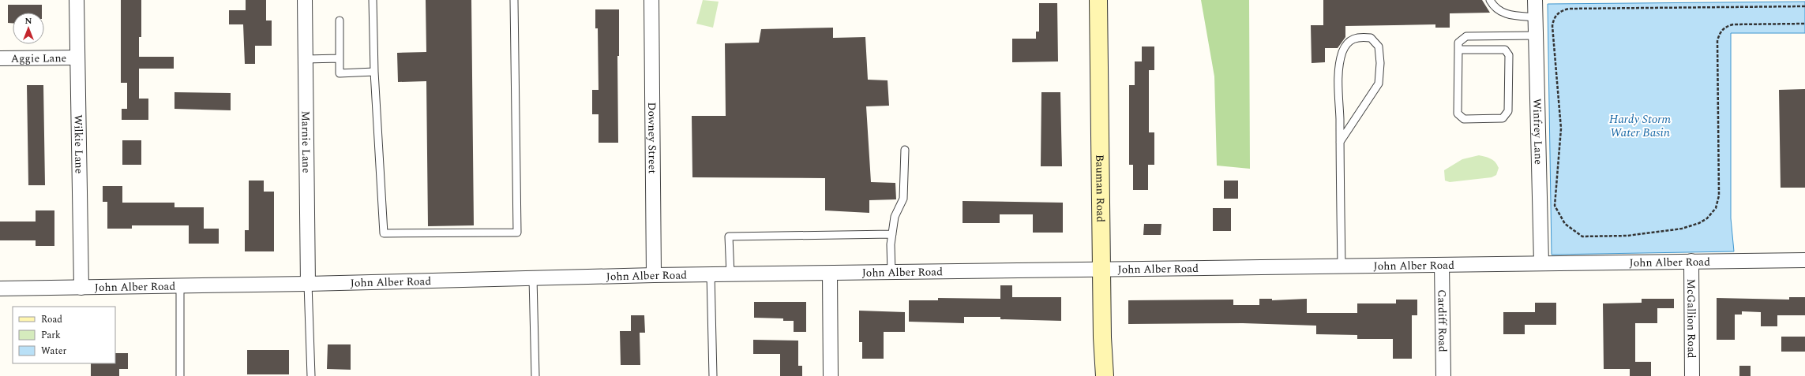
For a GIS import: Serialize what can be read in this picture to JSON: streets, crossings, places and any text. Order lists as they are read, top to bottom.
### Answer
{
  "streets": {
    "street": [
      "Aggie Lane",
      "Winfrey Lane",
      "Downey Street",
      "Marnie Lane",
      "Wilkie Lane",
      "Bauman Road",
      "John Alber Road",
      "McGallion Road",
      "Cardiff Road"
    ]
  },
  "crossings": [
    ["Aggie Lane", "Wilkie Lane"],
    ["Winfrey Lane", "John Alber Road"],
    ["Downey Street", "John Alber Road"],
    ["Marnie Lane", "John Alber Road"],
    ["Wilkie Lane", "John Alber Road"],
    ["Bauman Road", "John Alber Road"],
    ["John Alber Road", "McGallion Road"],
    ["John Alber Road", "Cardiff Road"]
  ],
  "water": ["Hardy Storm Water Basin"],
  "legend": ["Road", "Park", "Water"],
  "north": "top"
}
